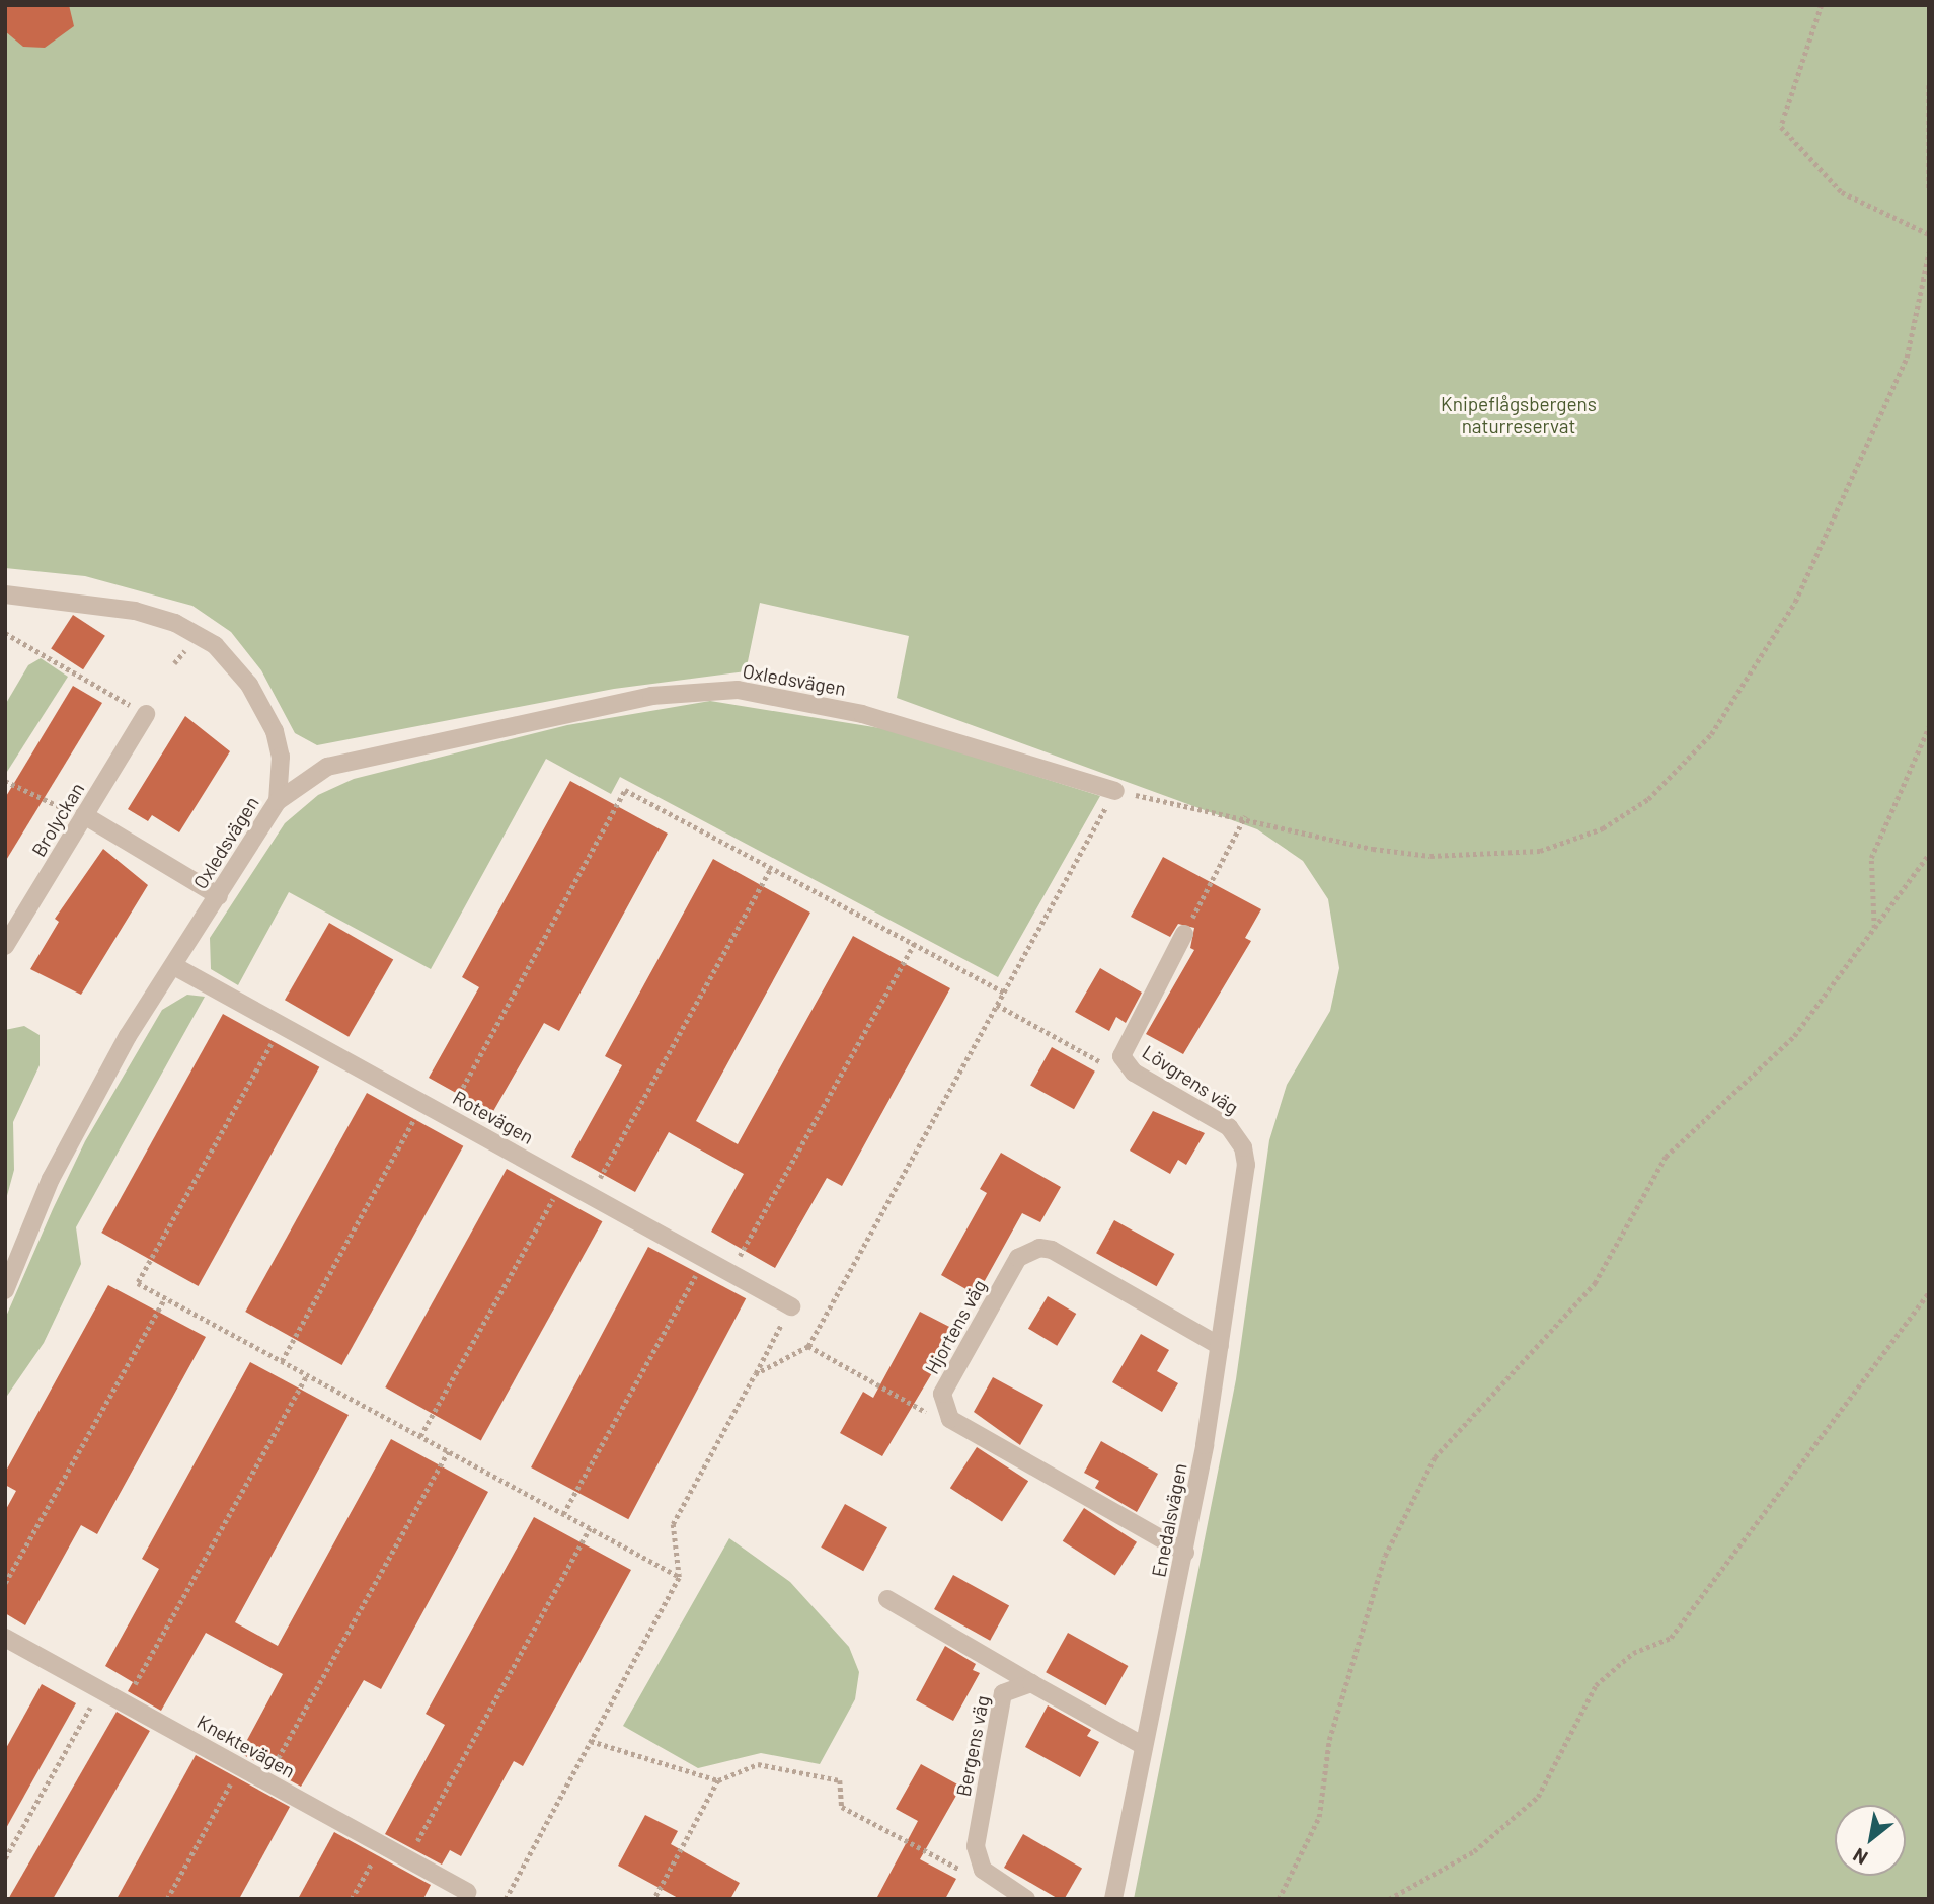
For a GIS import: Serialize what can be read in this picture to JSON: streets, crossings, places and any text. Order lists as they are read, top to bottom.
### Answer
{
  "streets": {
    "street": [
      "Oxledsvägen",
      "Brolyckan",
      "Lövgrens väg",
      "Rotevägen",
      "Hjortens väg",
      "Enedalsvägen",
      "Knektevägen",
      "Bergens väg"
    ]
  },
  "crossings": [
    ["Oxledsvägen", "Rotevägen"],
    ["Lövgrens väg", "Enedalsvägen"],
    ["Hjortens väg", "Enedalsvägen"]
  ],
  "parks": ["Knipeflågsbergens naturreservat"],
  "north": "bottom left"
}
